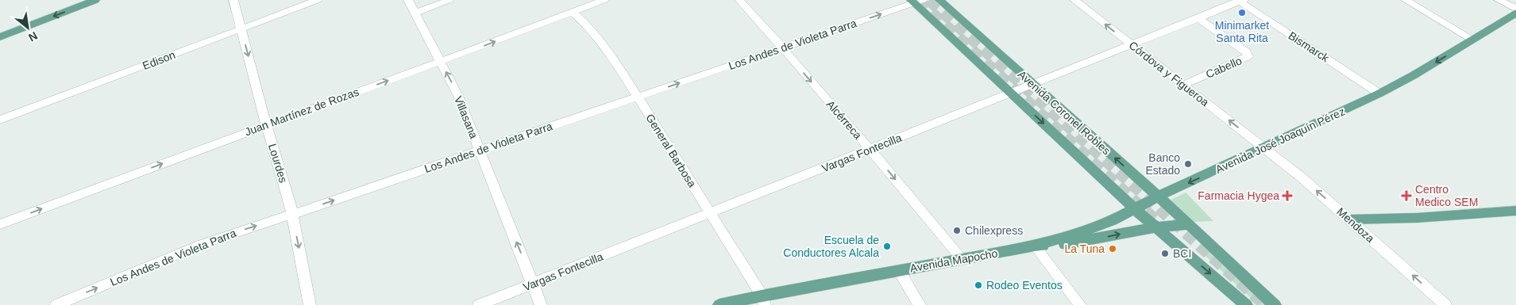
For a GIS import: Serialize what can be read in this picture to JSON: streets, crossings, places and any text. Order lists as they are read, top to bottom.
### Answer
{
  "streets": {
    "main road": ["Avenida Coronel Robles", "Avenida José Joaquín Pérez", "Avenida Mapocho"],
    "street": [
      "Los Andes de Violeta Parra",
      "Bismarck",
      "Edison",
      "Cabello",
      "Córdova y Figueroa",
      "Juan Martínez de Rozas",
      "Villasana",
      "Alcérreca",
      "General Barbosa",
      "Vargas Fontecilla",
      "Lourdes",
      "Mendoza"
    ]
  },
  "crossings": [
    ["Los Andes de Violeta Parra", "Avenida Coronel Robles"],
    ["Los Andes de Violeta Parra", "Villasana"],
    ["Los Andes de Violeta Parra", "Alcérreca"],
    ["Los Andes de Violeta Parra", "General Barbosa"],
    ["Los Andes de Violeta Parra", "Lourdes"],
    ["Bismarck", "Avenida José Joaquín Pérez"],
    ["Bismarck", "Vargas Fontecilla"],
    ["Edison", "Lourdes"],
    ["Cabello", "Córdova y Figueroa"],
    ["Cabello", "Vargas Fontecilla"],
    ["Córdova y Figueroa", "Avenida José Joaquín Pérez"],
    ["Córdova y Figueroa", "Vargas Fontecilla"],
    ["Córdova y Figueroa", "Mendoza"],
    ["Juan Martínez de Rozas", "Villasana"],
    ["Juan Martínez de Rozas", "General Barbosa"],
    ["Juan Martínez de Rozas", "Lourdes"],
    ["Avenida Coronel Robles", "Avenida José Joaquín Pérez"],
    ["Avenida Coronel Robles", "Vargas Fontecilla"],
    ["Avenida Coronel Robles", "Avenida Mapocho"],
    ["Villasana", "Vargas Fontecilla"],
    ["Alcérreca", "Vargas Fontecilla"],
    ["Alcérreca", "Avenida Mapocho"],
    ["Avenida José Joaquín Pérez", "Mendoza"],
    ["Avenida José Joaquín Pérez", "Avenida Mapocho"],
    ["General Barbosa", "Vargas Fontecilla"],
    ["General Barbosa", "Avenida Mapocho"]
  ],
  "one_way": [
    "Los Andes de Violeta Parra",
    "Córdova y Figueroa",
    "Juan Martínez de Rozas",
    "Villasana",
    "Alcérreca",
    "Avenida José Joaquín Pérez",
    "Lourdes",
    "Mendoza"
  ],
  "places": {
    "other": [
      "Minimarket Santa Rita",
      "Banco Estado",
      "Chilexpress",
      "Escuela de Conductores Alcala",
      "La Tuna",
      "BCI",
      "Rodeo Eventos"
    ],
    "health": ["Farmacia Hygea", "Centro Medico SEM"]
  },
  "north": "bottom right"
}
